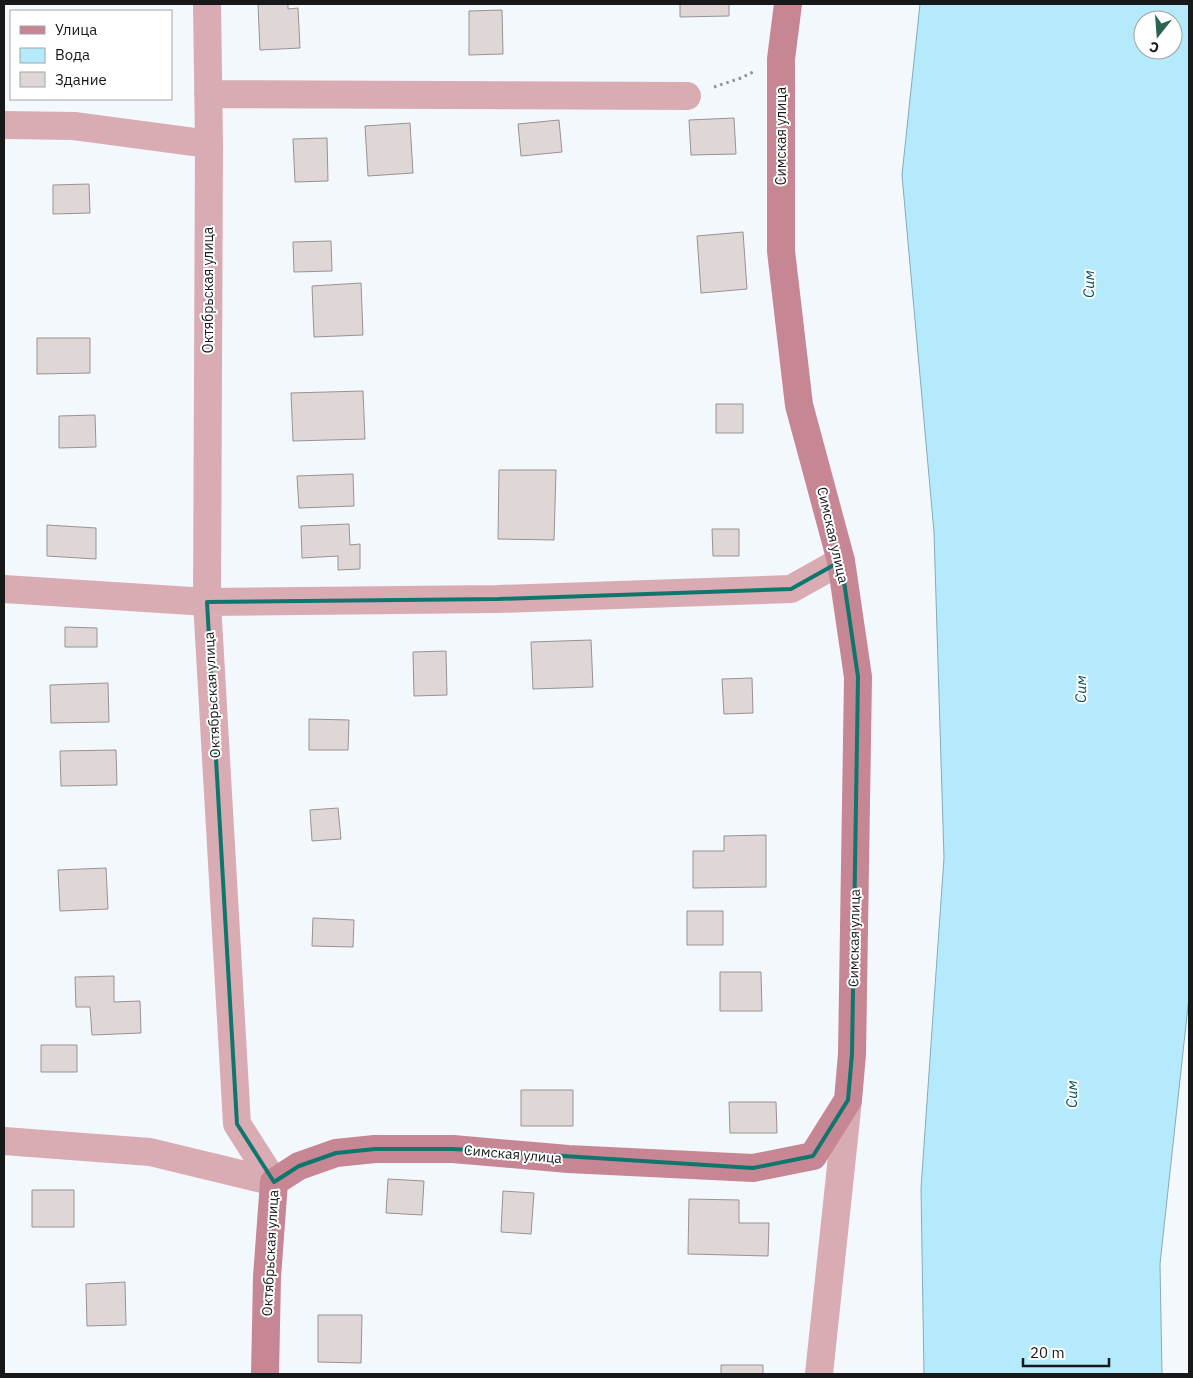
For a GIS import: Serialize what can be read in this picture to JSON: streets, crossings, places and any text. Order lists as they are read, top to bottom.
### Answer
{
  "streets": {
    "main road": ["Симская улица", "Октябрьская улица"]
  },
  "crossings": [
    ["Симская улица", "Октябрьская улица"]
  ],
  "water": ["Сим"],
  "legend": ["Улица", "Вода", "Здание"],
  "scale_bar": "20 m",
  "north": "bottom"
}
